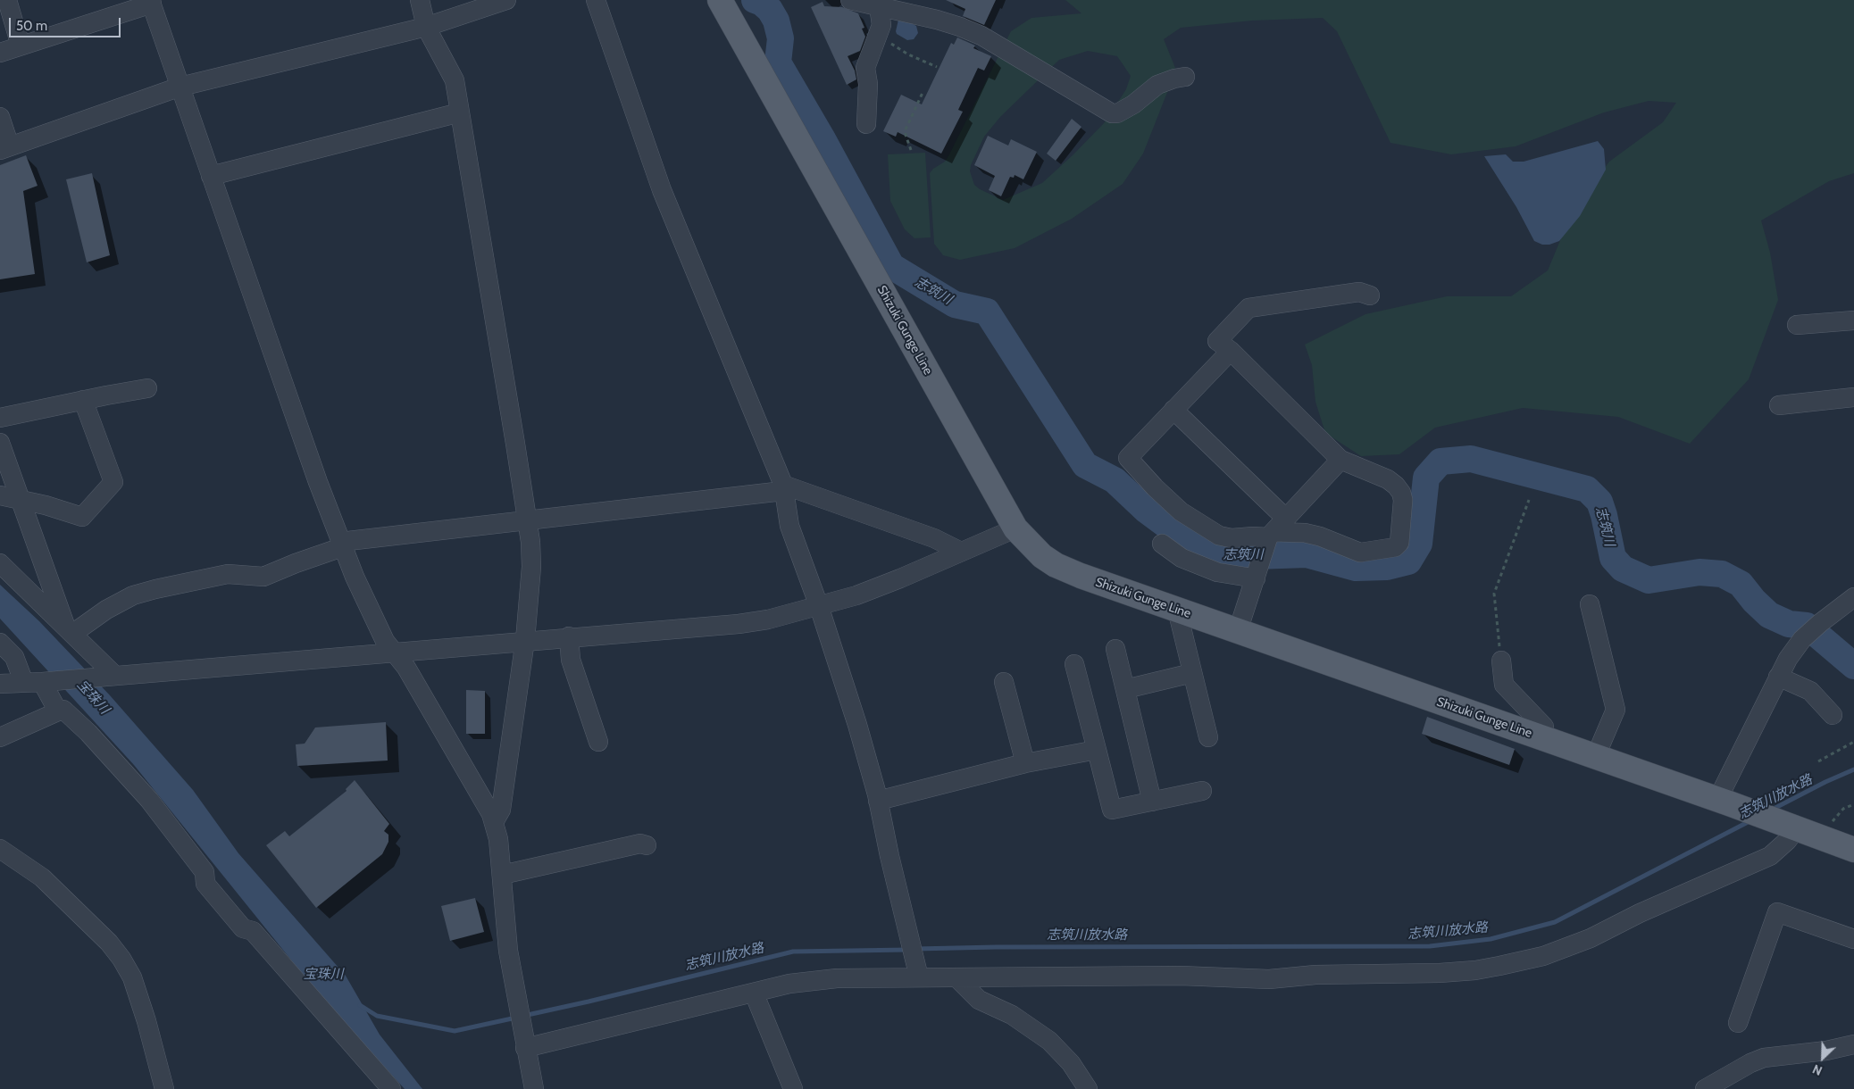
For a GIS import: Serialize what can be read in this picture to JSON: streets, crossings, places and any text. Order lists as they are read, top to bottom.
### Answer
{
  "streets": {
    "main road": ["Shizuki Gunge Line"]
  },
  "water": ["志筑川", "宝珠川", "志筑川放水路"],
  "scale_bar": "50 m",
  "north": "bottom left"
}
